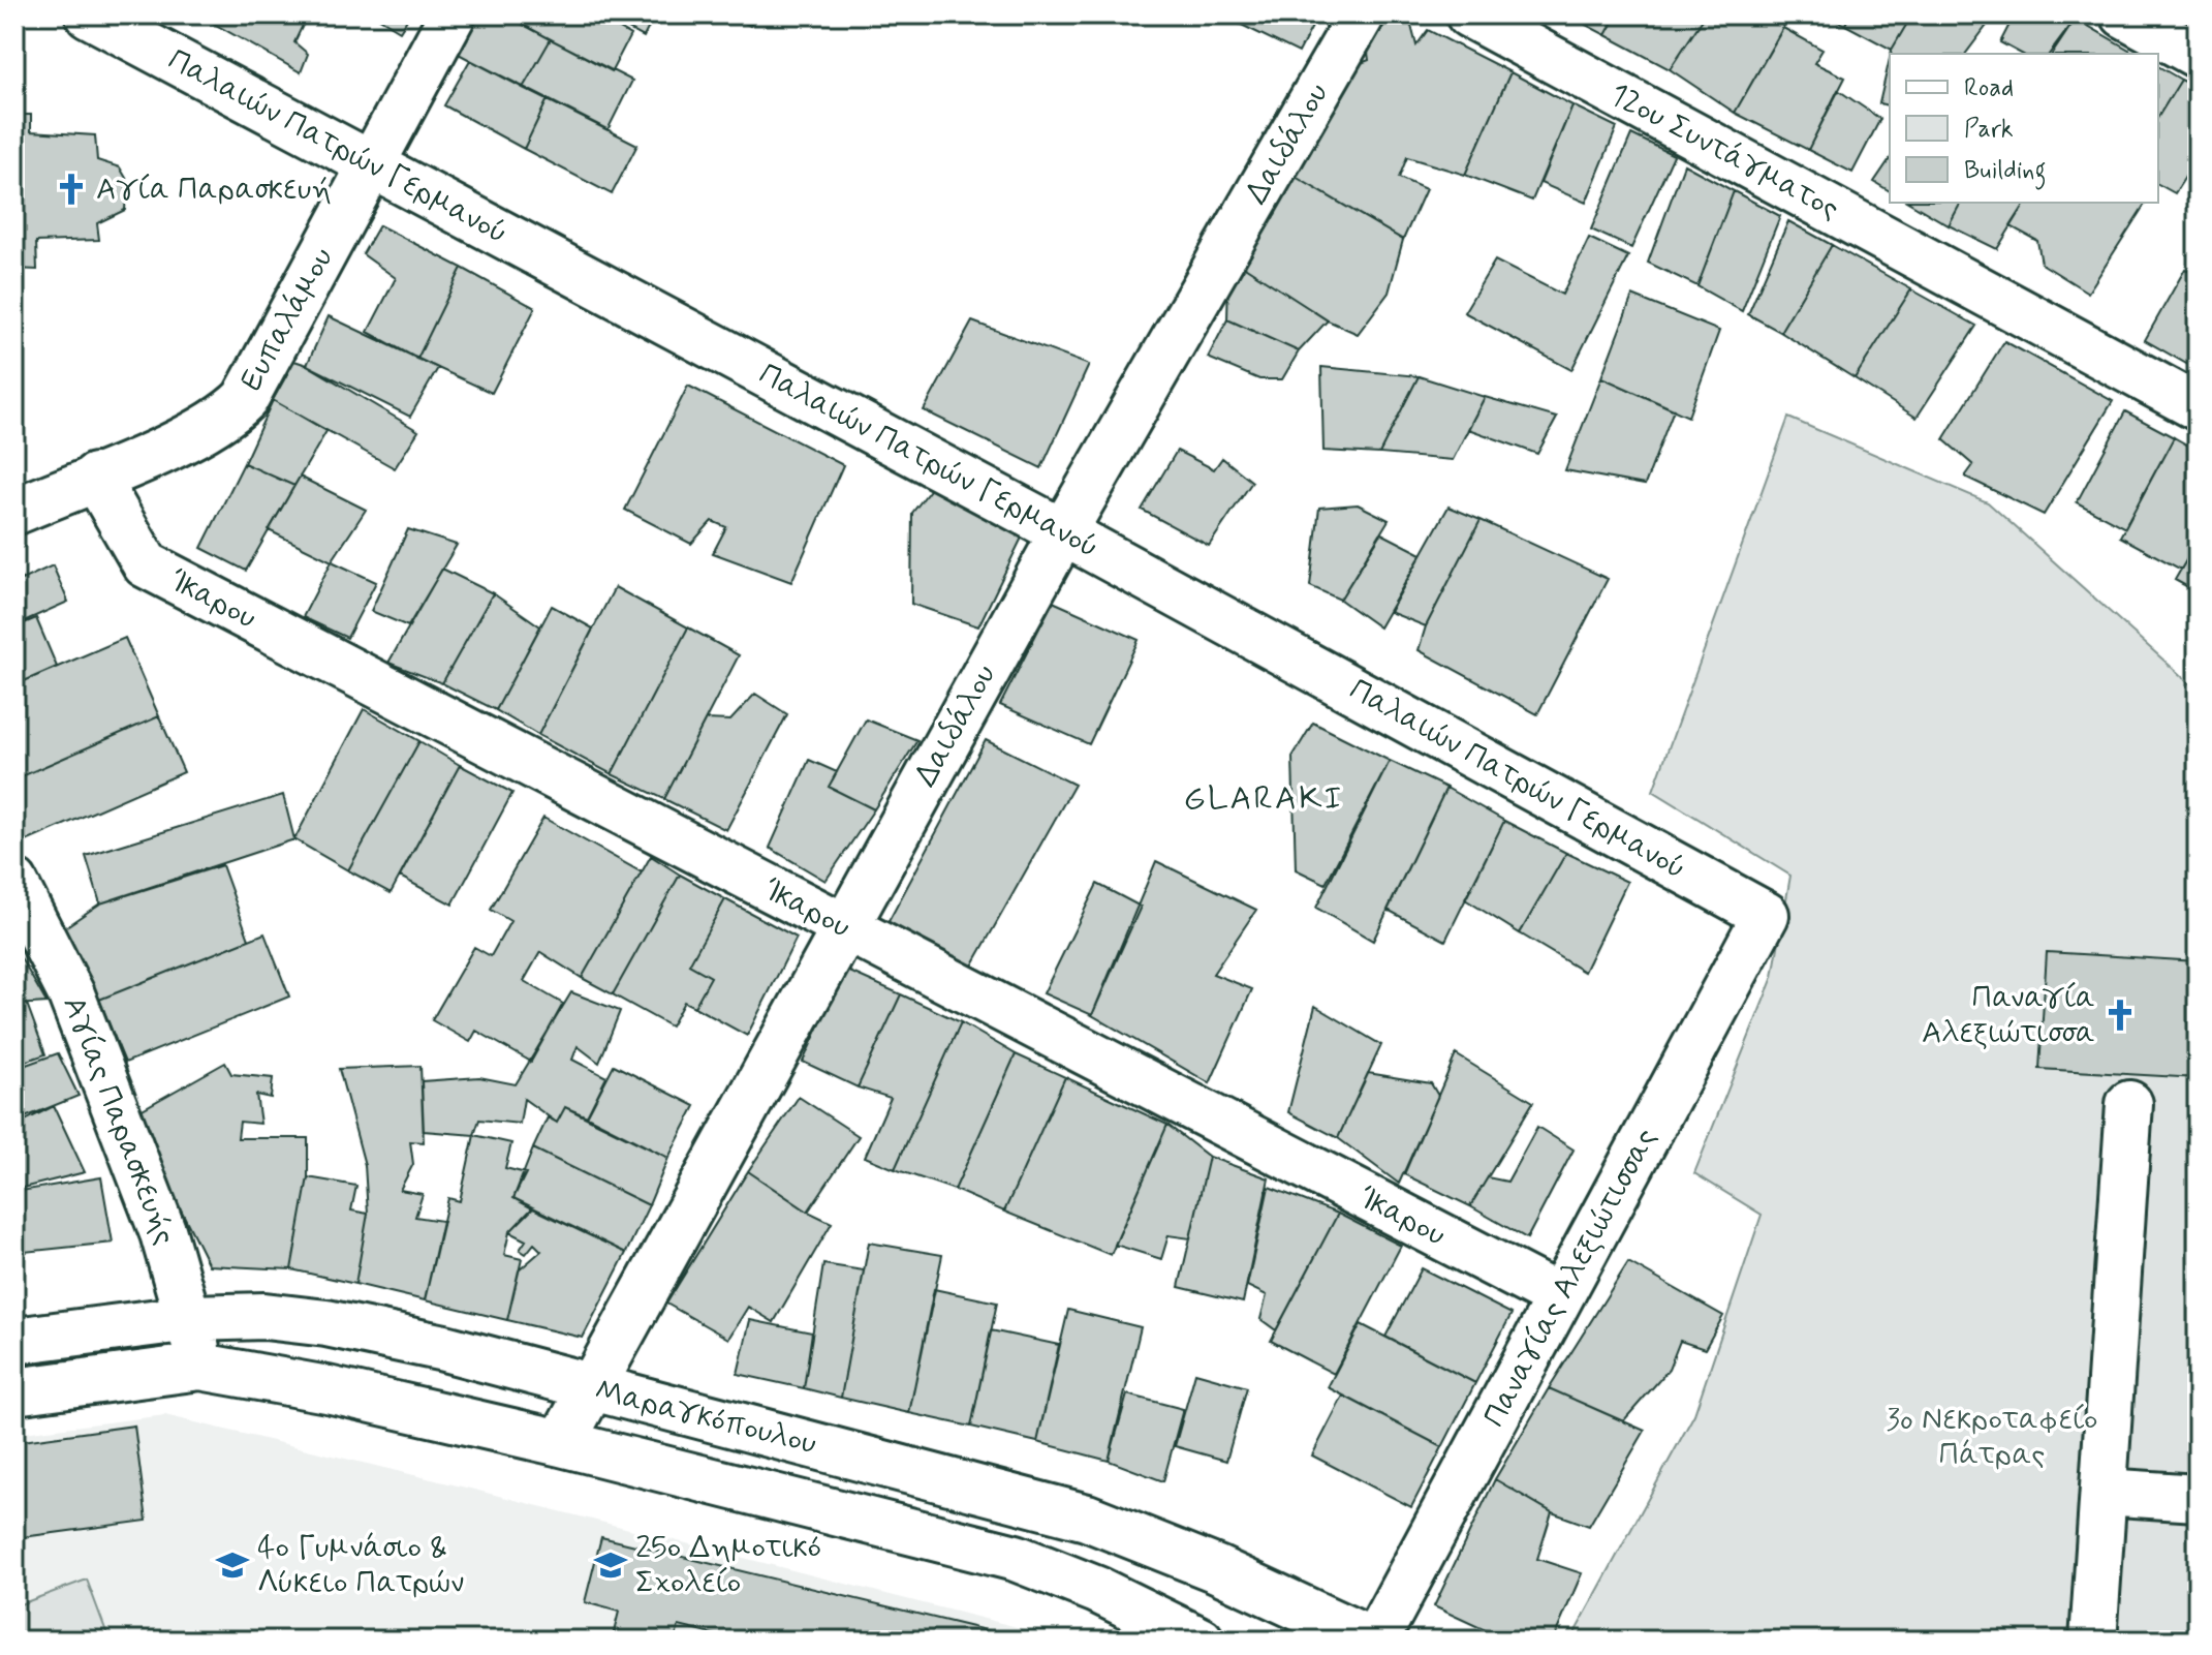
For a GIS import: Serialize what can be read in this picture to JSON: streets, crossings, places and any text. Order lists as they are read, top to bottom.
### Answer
{
  "streets": {
    "street": [
      "Δαιδάλου",
      "Παλαιών Πατρών Γερμανού",
      "12ου Συντάγματος",
      "Ευπαλάμου",
      "Ίκαρου",
      "Αγίας Παρασκευής",
      "Παναγίας Αλεξιώτισσας",
      "Μαραγκόπουλου"
    ]
  },
  "crossings": [
    ["Δαιδάλου", "Παλαιών Πατρών Γερμανού"],
    ["Δαιδάλου", "Ίκαρου"],
    ["Δαιδάλου", "Μαραγκόπουλου"],
    ["Παλαιών Πατρών Γερμανού", "Ευπαλάμου"],
    ["Παλαιών Πατρών Γερμανού", "Παναγίας Αλεξιώτισσας"],
    ["Ευπαλάμου", "Ίκαρου"],
    ["Ίκαρου", "Παναγίας Αλεξιώτισσας"],
    ["Αγίας Παρασκευής", "Μαραγκόπουλου"],
    ["Παναγίας Αλεξιώτισσας", "Μαραγκόπουλου"]
  ],
  "districts": ["GLARAKI"],
  "parks": ["3o Νεκροταφείο Πάτρας"],
  "places": {
    "church": ["Αγία Παρασκευή", "Παναγία Αλεξιώτισσα"],
    "school or university": ["4ο Γυμνάσιο & Λύκειο Πατρών", "25ο Δημοτικό Σχολείο"]
  },
  "legend": ["Road", "Park", "Building"]
}
